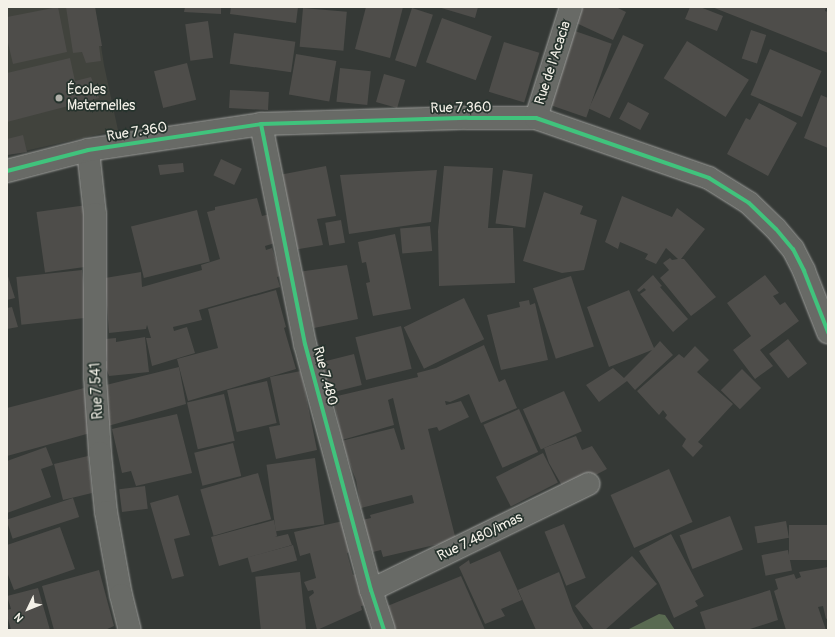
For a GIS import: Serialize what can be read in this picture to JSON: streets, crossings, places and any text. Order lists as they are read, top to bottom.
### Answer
{
  "streets": {
    "street": [
      "Rue de l'Acacia",
      "Rue 7.360",
      "Rue 7.480",
      "Rue 7.541",
      "Rue 7.480/imas"
    ]
  },
  "crossings": [
    ["Rue de l'Acacia", "Rue 7.360"],
    ["Rue 7.360", "Rue 7.480"],
    ["Rue 7.360", "Rue 7.541"],
    ["Rue 7.480", "Rue 7.480/imas"]
  ],
  "places": ["Écoles Maternelles"],
  "north": "bottom left"
}
